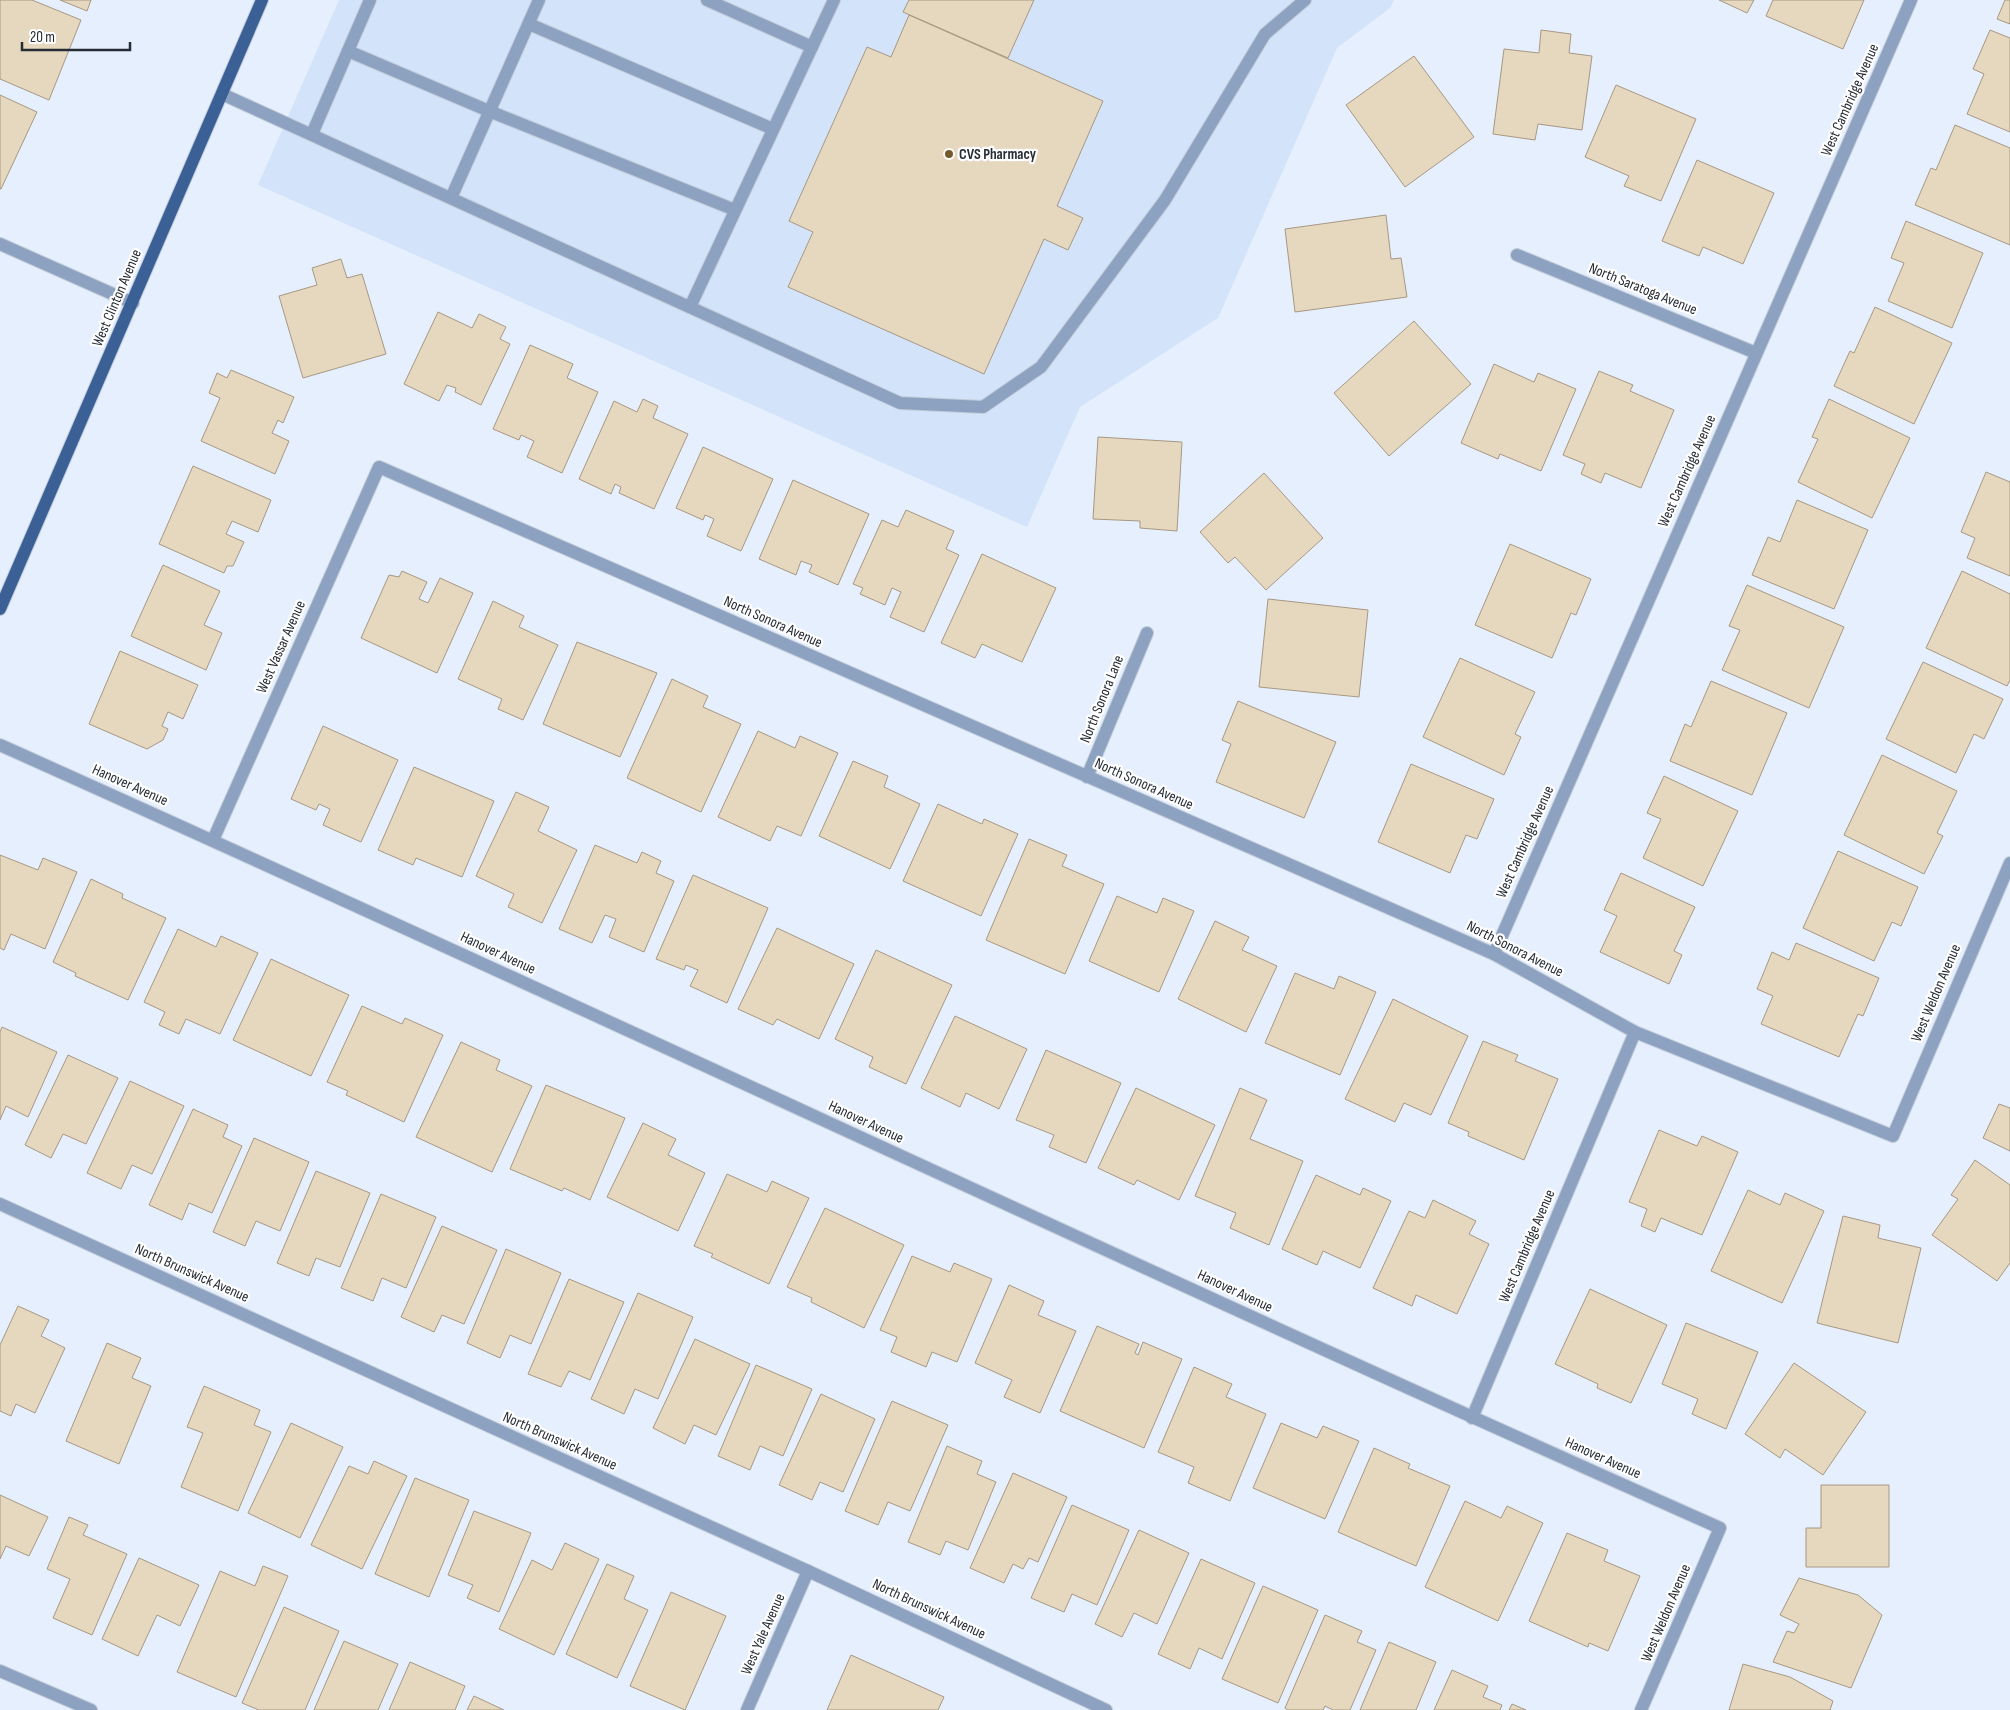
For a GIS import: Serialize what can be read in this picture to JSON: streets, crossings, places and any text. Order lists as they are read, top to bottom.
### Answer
{
  "streets": {
    "main road": ["West Clinton Avenue"],
    "street": [
      "West Cambridge Avenue",
      "North Saratoga Avenue",
      "North Sonora Avenue",
      "West Vassar Avenue",
      "North Sonora Lane",
      "Hanover Avenue",
      "West Weldon Avenue",
      "North Brunswick Avenue",
      "West Yale Avenue"
    ]
  },
  "crossings": [
    ["West Cambridge Avenue", "North Saratoga Avenue"],
    ["West Cambridge Avenue", "North Sonora Avenue"],
    ["West Cambridge Avenue", "Hanover Avenue"],
    ["North Sonora Avenue", "West Vassar Avenue"],
    ["North Sonora Avenue", "North Sonora Lane"],
    ["North Sonora Avenue", "West Weldon Avenue"],
    ["West Vassar Avenue", "Hanover Avenue"],
    ["Hanover Avenue", "West Weldon Avenue"],
    ["North Brunswick Avenue", "West Yale Avenue"]
  ],
  "places": ["CVS Pharmacy"],
  "scale_bar": "20 m"
}
